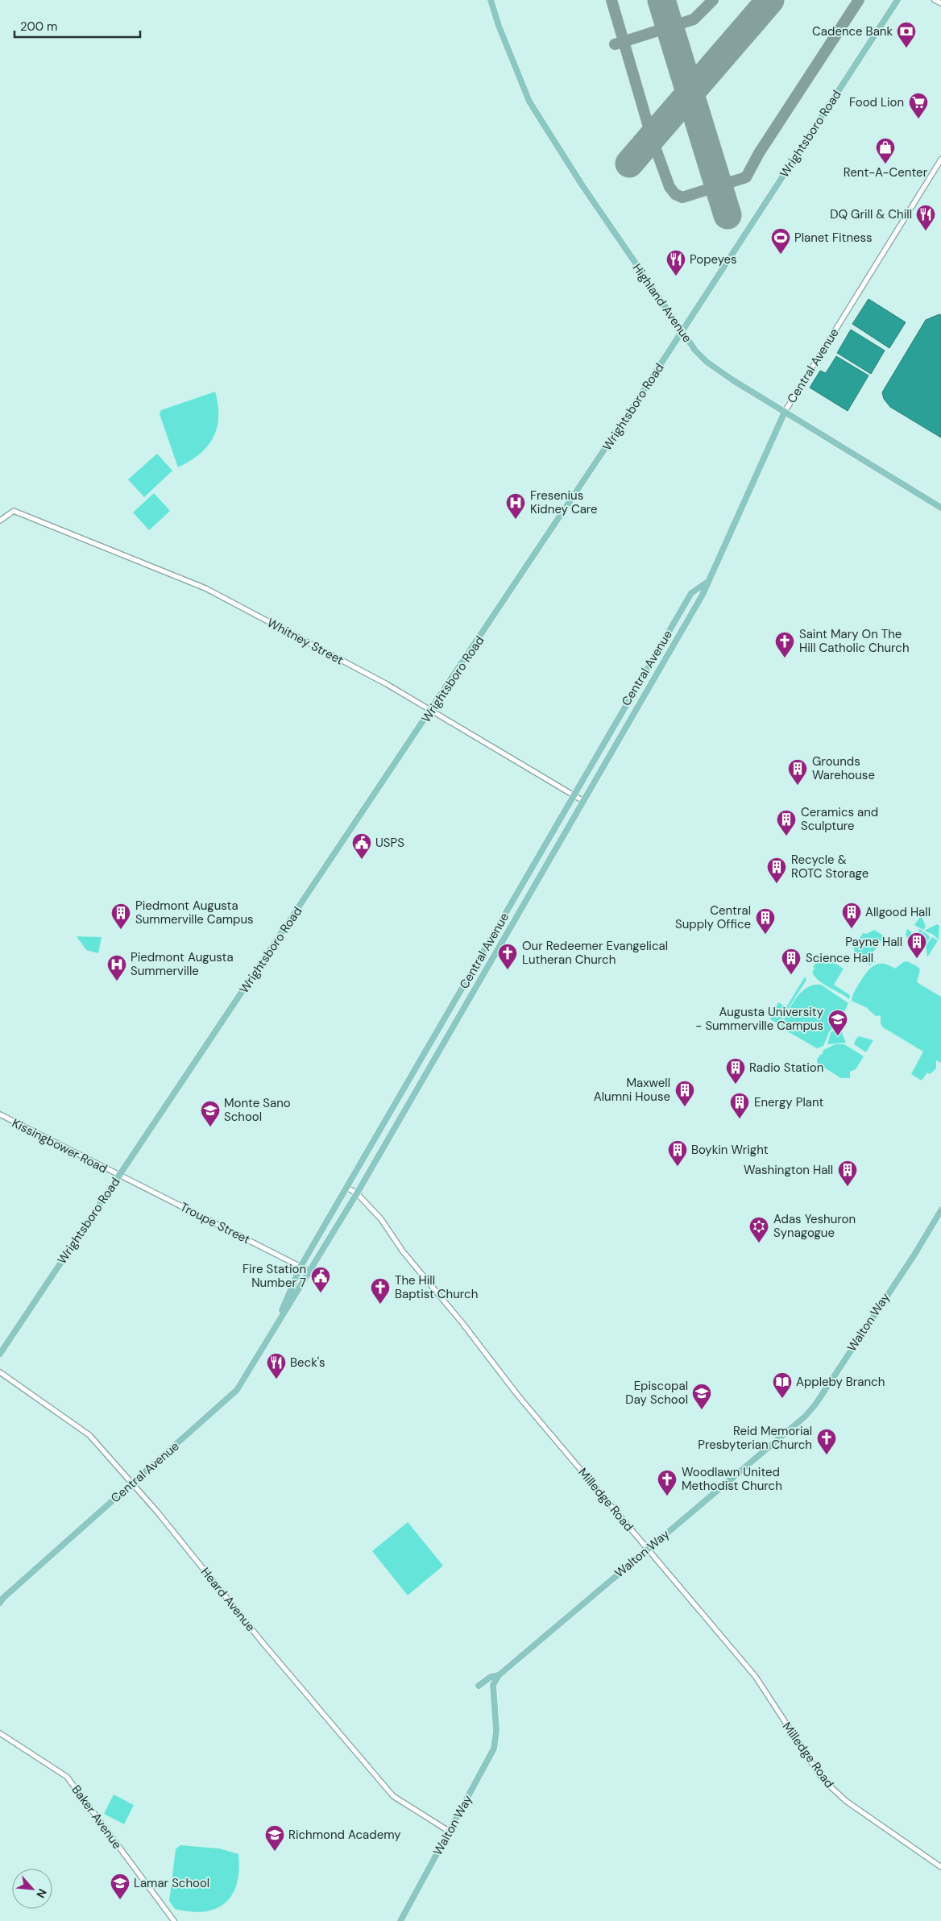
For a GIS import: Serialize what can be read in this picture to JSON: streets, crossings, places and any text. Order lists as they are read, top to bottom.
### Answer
{
  "streets": {
    "main road": [
      "Wrightsboro Road",
      "Highland Avenue",
      "Central Avenue",
      "Walton Way"
    ],
    "street": [
      "Whitney Street",
      "Kissingbower Road",
      "Troupe Street",
      "Milledge Road",
      "Heard Avenue",
      "Baker Avenue"
    ]
  },
  "crossings": [
    ["Wrightsboro Road", "Highland Avenue"],
    ["Wrightsboro Road", "Whitney Street"],
    ["Wrightsboro Road", "Kissingbower Road"],
    ["Wrightsboro Road", "Troupe Street"],
    ["Highland Avenue", "Central Avenue"],
    ["Central Avenue", "Whitney Street"],
    ["Central Avenue", "Troupe Street"],
    ["Central Avenue", "Milledge Road"],
    ["Central Avenue", "Heard Avenue"],
    ["Kissingbower Road", "Troupe Street"],
    ["Walton Way", "Milledge Road"],
    ["Walton Way", "Heard Avenue"]
  ],
  "places": {
    "bank": ["Cadence Bank"],
    "supermarket": ["Food Lion"],
    "shop": ["Rent-A-Center"],
    "restaurant": ["DQ Grill & Chill", "Popeyes", "Beck's"],
    "sports": ["Planet Fitness"],
    "hospital": ["Fresenius Kidney Care", "Piedmont Augusta Summerville"],
    "church": [
      "Saint Mary On The Hill Catholic Church",
      "Our Redeemer Evangelical Lutheran Church",
      "The Hill Baptist Church",
      "Reid Memorial Presbyterian Church",
      "Woodlawn United Methodist Church"
    ],
    "building": [
      "Grounds Warehouse",
      "Ceramics and Sculpture",
      "Recycle & ROTC Storage",
      "Allgood Hall",
      "Piedmont Augusta Summerville Campus",
      "Central Supply Office",
      "Payne Hall",
      "Science Hall",
      "Radio Station",
      "Maxwell Alumni House",
      "Energy Plant",
      "Boykin Wright",
      "Washington Hall"
    ],
    "public building": ["USPS", "Fire Station Number 7"],
    "school or university": [
      "Augusta University - Summerville Campus",
      "Monte Sano School",
      "Episcopal Day School",
      "Richmond Academy",
      "Lamar School"
    ],
    "synagogue": ["Adas Yeshuron Synagogue"],
    "library": ["Appleby Branch"]
  },
  "scale_bar": "200 m",
  "north": "bottom right"
}
